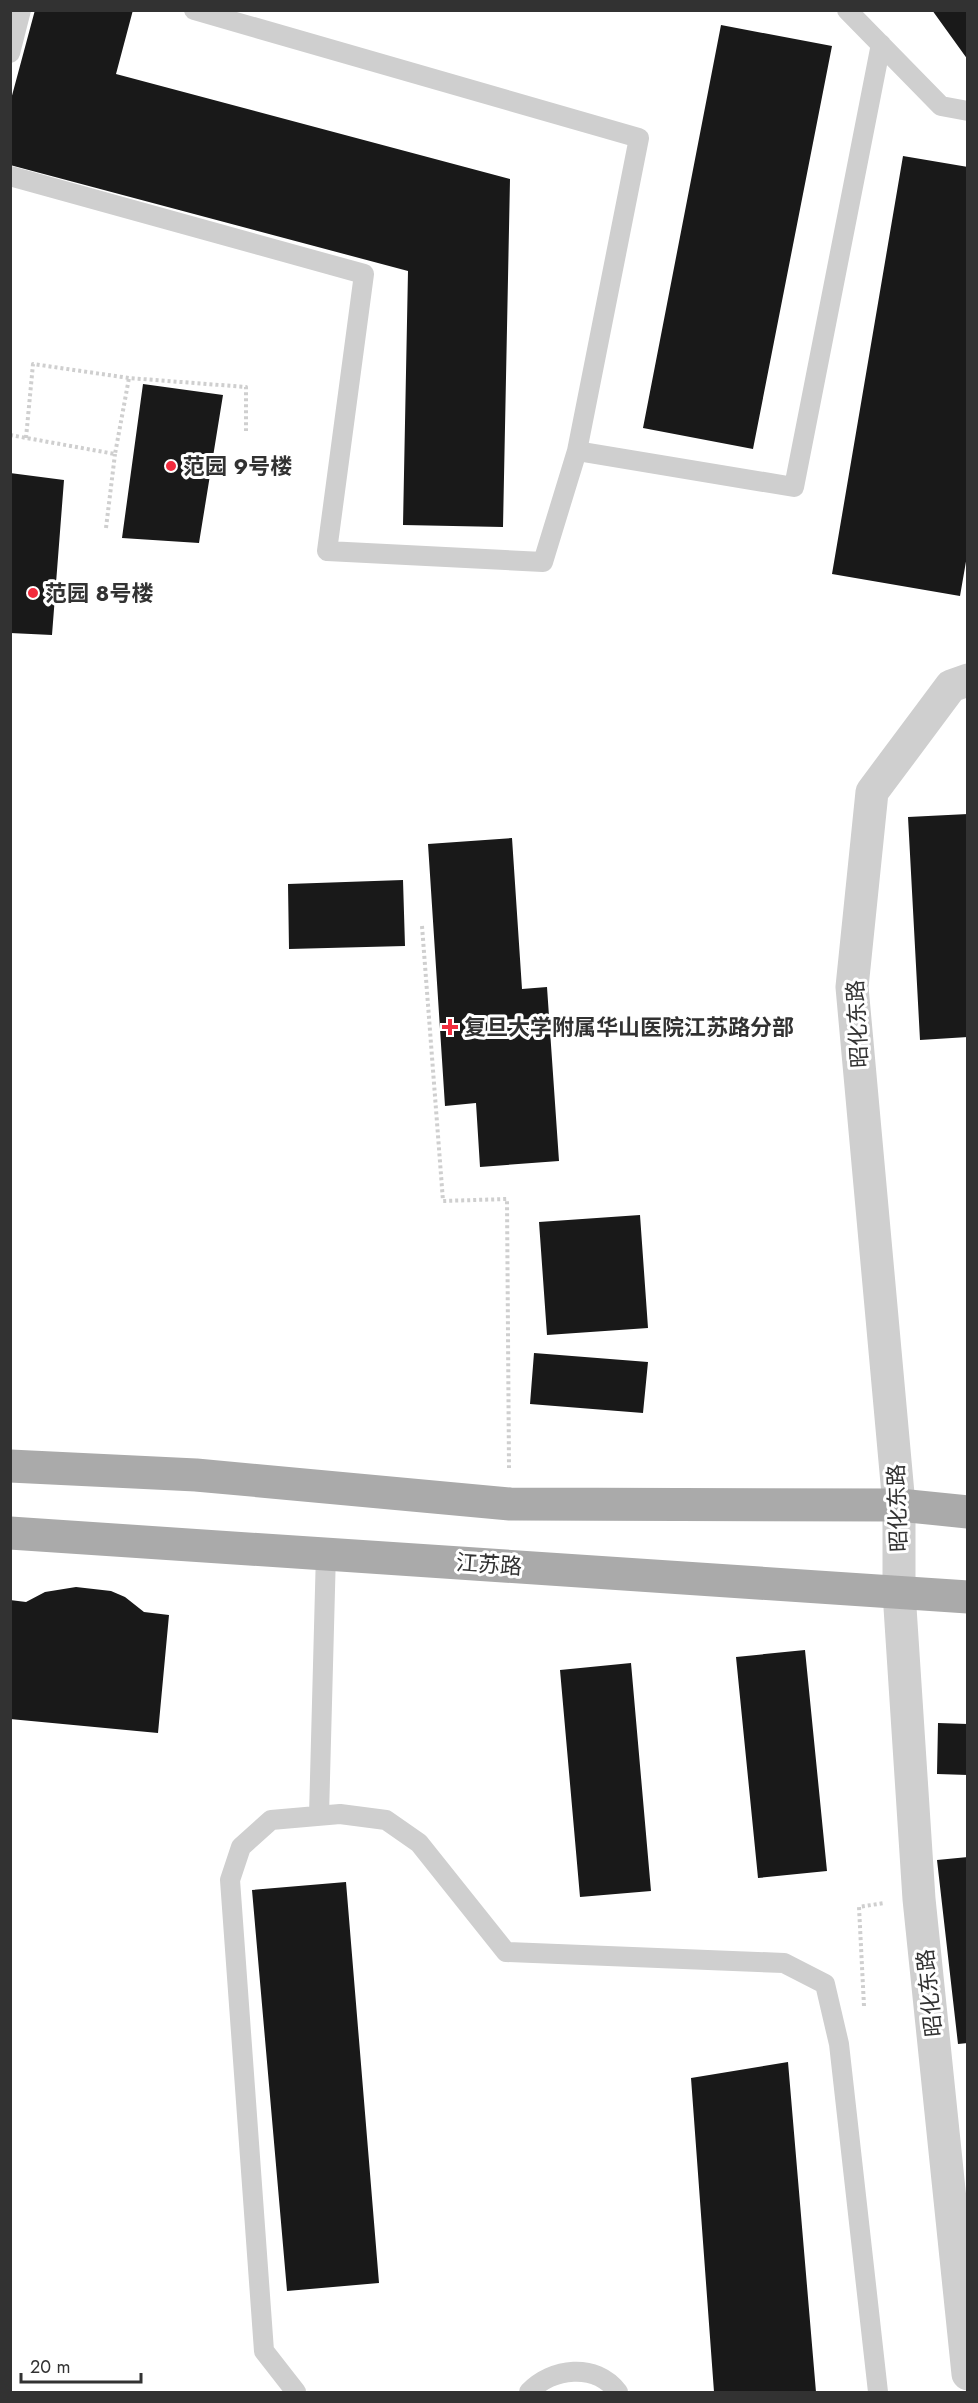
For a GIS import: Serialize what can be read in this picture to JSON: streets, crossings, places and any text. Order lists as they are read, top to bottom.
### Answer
{
  "streets": {
    "main road": ["江苏路"],
    "street": ["昭化东路"]
  },
  "crossings": [
    ["昭化东路", "江苏路"]
  ],
  "places": {
    "other": ["范园 9号楼", "范园 8号楼"],
    "health": ["复旦大学附属华山医院江苏路分部"]
  },
  "scale_bar": "20 m"
}
